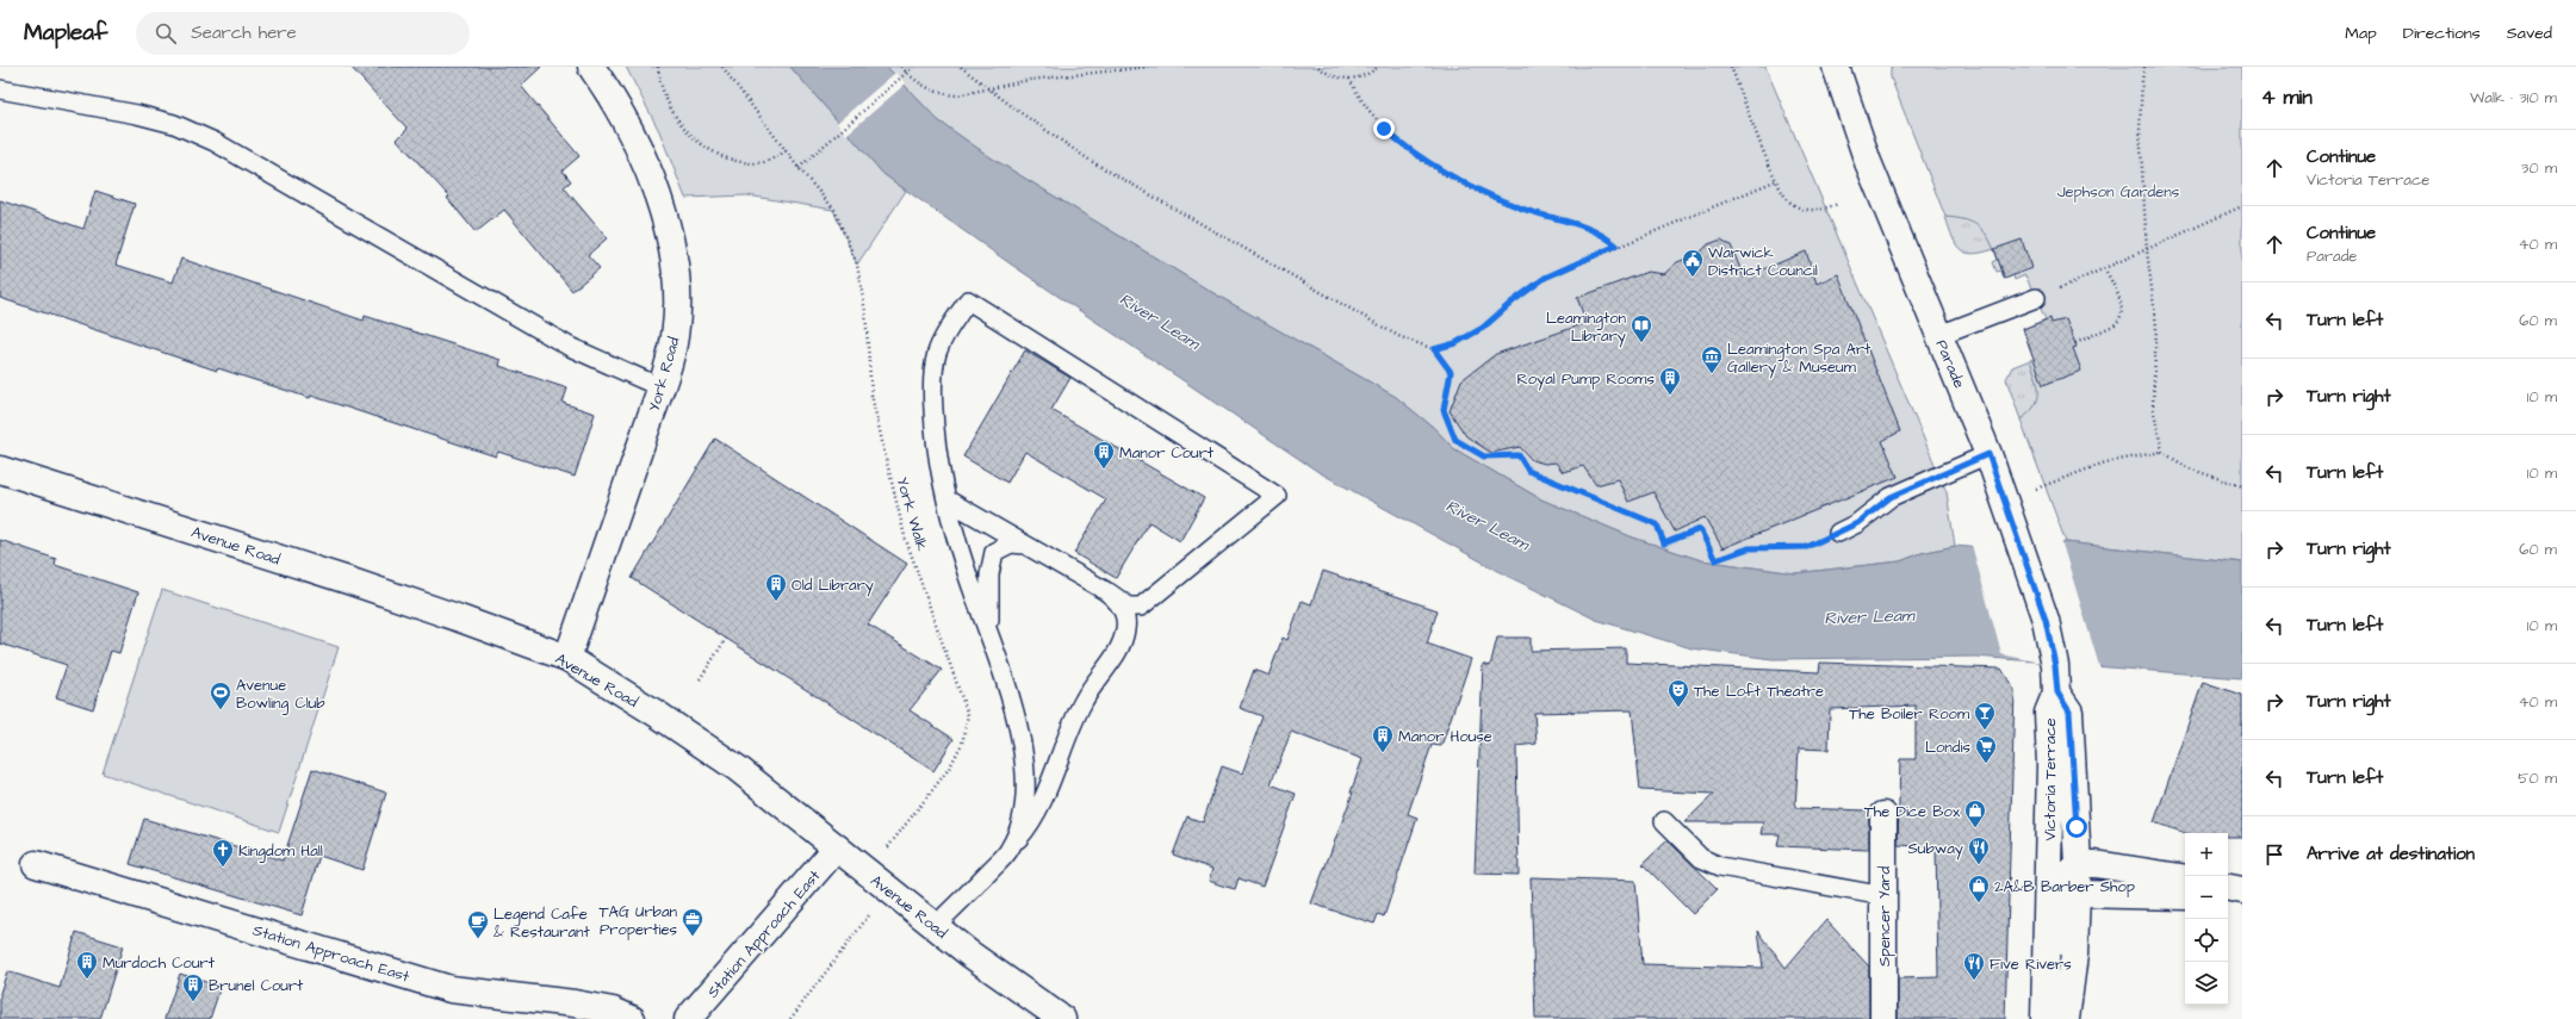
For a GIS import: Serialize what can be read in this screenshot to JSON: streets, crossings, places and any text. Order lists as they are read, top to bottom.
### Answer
{
  "streets": {
    "street": [
      "Parade",
      "York Road",
      "Avenue Road",
      "Victoria Terrace",
      "Spencer Yard",
      "Station Approach East"
    ],
    "path": ["York Walk"]
  },
  "crossings": [
    ["Parade", "Victoria Terrace"],
    ["York Road", "Avenue Road"],
    ["Avenue Road", "Station Approach East"]
  ],
  "water": ["River Leam"],
  "parks": ["Jephson Gardens"],
  "places": {
    "public building": ["Warwick District Council"],
    "library": ["Leamington Library"],
    "museum": ["Leamington Spa Art Gallery & Museum"],
    "building": [
      "Royal Pump Rooms",
      "Manor Court",
      "Old Library",
      "Manor House",
      "Murdoch Court",
      "Brunel Court"
    ],
    "theatre": ["The Loft Theatre"],
    "sports": ["Avenue Bowling Club"],
    "bar": ["The Boiler Room"],
    "supermarket": ["Londis"],
    "shop": ["The Dice Box", "2A&B Barber Shop"],
    "restaurant": ["Subway", "Five Rivers"],
    "church": ["Kingdom Hall"],
    "office": ["TAG Urban Properties"],
    "cafe": ["Legend Cafe & Restaurant"]
  },
  "page": {
    "header": "Mapleaf",
    "search": "Search here",
    "nav": ["Map", "Directions", "Saved"],
    "heading": ["4 min", "Walk · 310 m"],
    "list": [
      ["Continue", "Victoria Terrace", "30 m"],
      ["Continue", "Parade", "40 m"],
      ["Turn left", "60 m"],
      ["Turn right", "10 m"],
      ["Turn left", "10 m"],
      ["Turn right", "60 m"],
      ["Turn left", "10 m"],
      ["Turn right", "40 m"],
      ["Turn left", "50 m"],
      "Arrive at destination"
    ],
    "map_buttons": ["+", "−"]
  }
}
